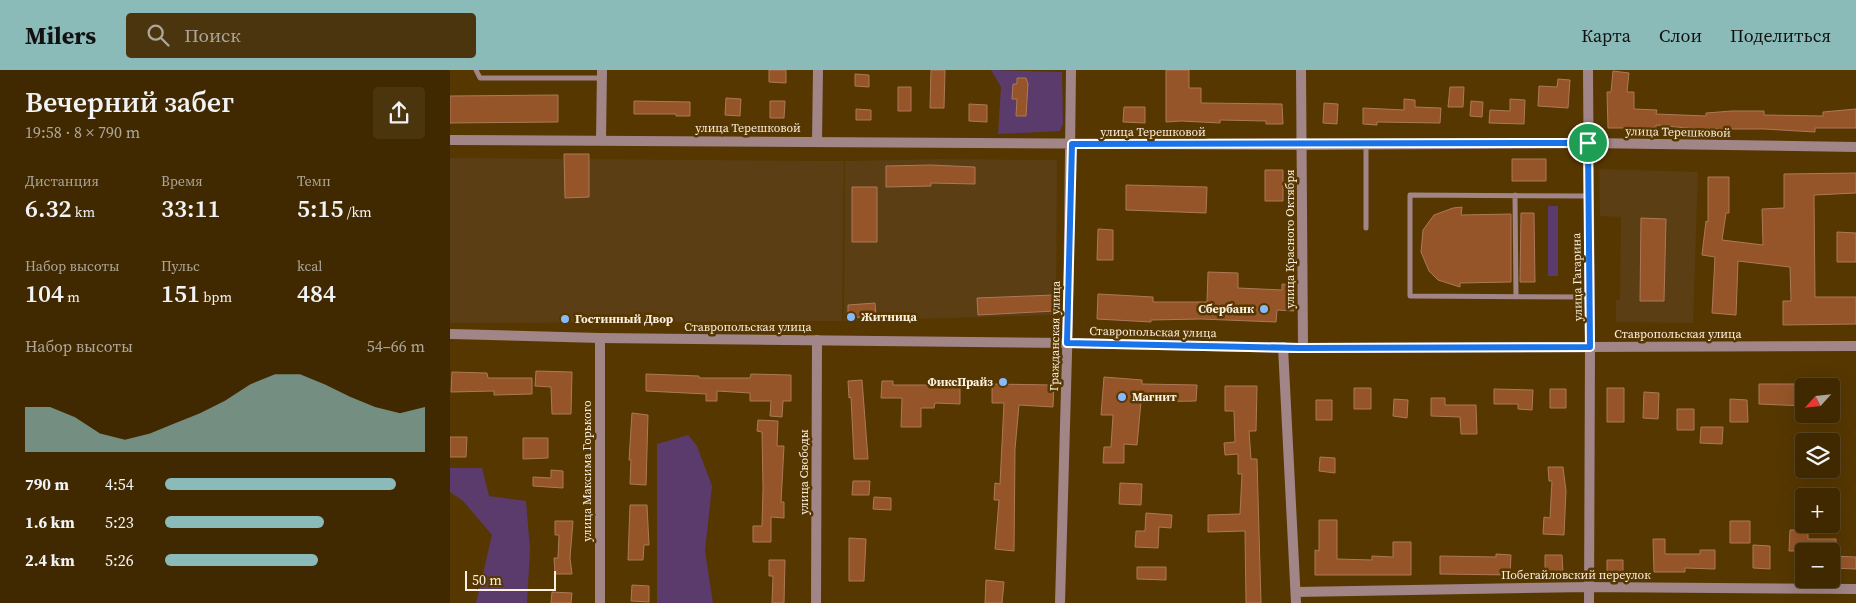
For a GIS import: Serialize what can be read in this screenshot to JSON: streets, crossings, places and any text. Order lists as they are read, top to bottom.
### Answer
{
  "streets": {
    "street": [
      "улица Терешковой",
      "улица Красного Октября",
      "улица Гагарина",
      "Ставропольская улица",
      "Гражданская улица",
      "улица Максима Горького",
      "улица Свободы",
      "Побегайловский переулок"
    ]
  },
  "crossings": [
    ["улица Терешковой", "улица Красного Октября"],
    ["улица Терешковой", "улица Гагарина"],
    ["улица Терешковой", "Гражданская улица"],
    ["улица Красного Октября", "Ставропольская улица"],
    ["улица Гагарина", "Ставропольская улица"],
    ["улица Гагарина", "Побегайловский переулок"],
    ["Ставропольская улица", "Гражданская улица"],
    ["Ставропольская улица", "улица Максима Горького"],
    ["Ставропольская улица", "улица Свободы"]
  ],
  "places": [
    "Сбербанк",
    "Житница",
    "Гостинный Двор",
    "ФиксПрайз",
    "Магнит"
  ],
  "scale_bar": "50 m",
  "north": "bottom left",
  "page": {
    "header": "Milers",
    "search": "Поиск",
    "nav": ["Карта", "Слои", "Поделиться"],
    "heading": ["Вечерний забег", "19:58 · 8 × 790 m"],
    "stats": [
      ["Дистанция", "6.32 km"],
      ["Время", "33:11"],
      ["Темп", "5:15 /km"],
      ["Набор высоты", "104 m"],
      ["Пульс", "151 bpm"],
      ["kcal", "484"]
    ],
    "chart": ["Набор высоты", "54–66 m"],
    "map_buttons": ["+", "−"],
    "list": [
      {
        "name": "790 m",
        "note": "4:54"
      },
      {
        "name": "1.6 km",
        "note": "5:23"
      },
      {
        "name": "2.4 km",
        "note": "5:26"
      }
    ],
    "scale": "50 m"
  }
}
